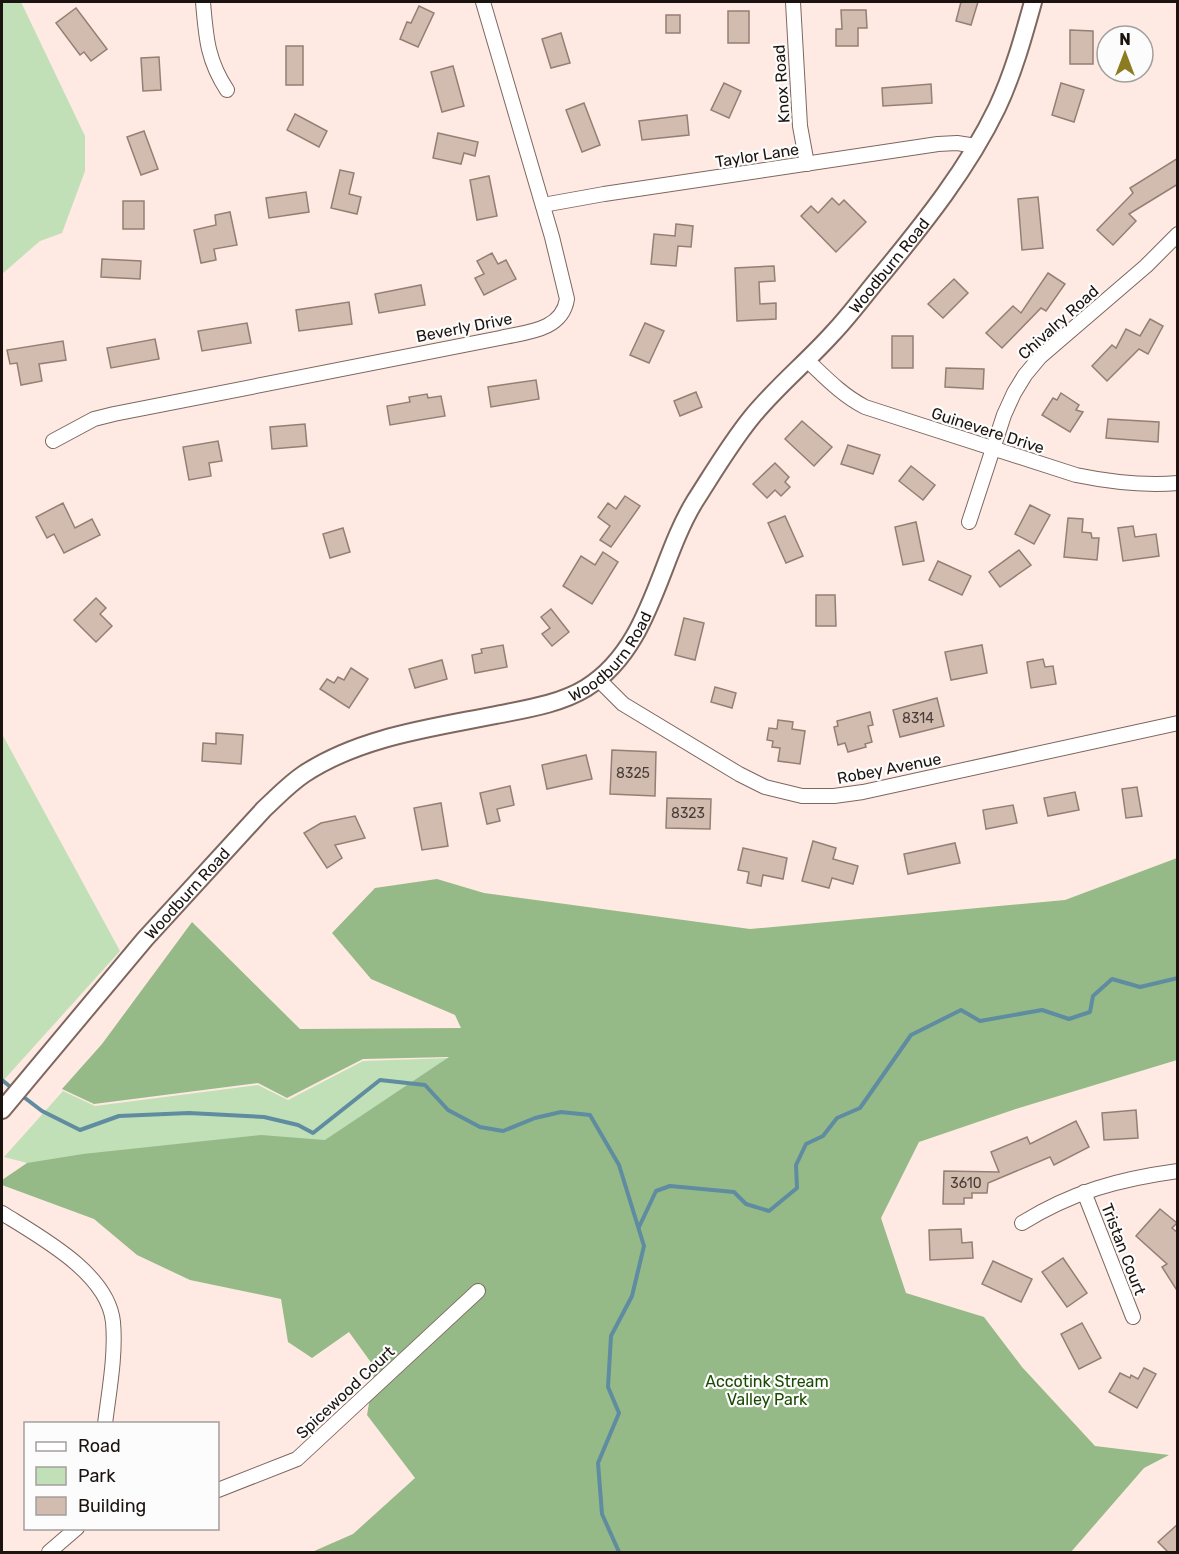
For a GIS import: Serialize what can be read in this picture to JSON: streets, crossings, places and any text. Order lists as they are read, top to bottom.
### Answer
{
  "streets": {
    "street": [
      "Knox Road",
      "Taylor Lane",
      "Woodburn Road",
      "Chivalry Road",
      "Beverly Drive",
      "Guinevere Drive",
      "Robey Avenue",
      "Tristan Court",
      "Spicewood Court"
    ]
  },
  "crossings": [
    ["Knox Road", "Taylor Lane"],
    ["Taylor Lane", "Woodburn Road"],
    ["Taylor Lane", "Beverly Drive"],
    ["Woodburn Road", "Guinevere Drive"],
    ["Woodburn Road", "Robey Avenue"],
    ["Chivalry Road", "Guinevere Drive"]
  ],
  "parks": ["Accotink Stream Valley Park"],
  "house_numbers": [
    "8314",
    "8325",
    "8323",
    "3610"
  ],
  "legend": ["Road", "Park", "Building"],
  "north": "top"
}
